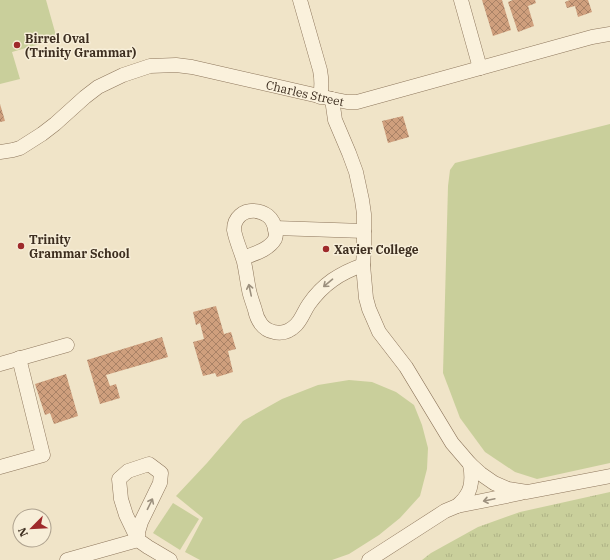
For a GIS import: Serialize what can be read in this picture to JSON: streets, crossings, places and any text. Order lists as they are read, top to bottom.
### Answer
{
  "streets": {
    "street": ["Charles Street"]
  },
  "places": ["Birrel Oval (Trinity Grammar)", "Trinity Grammar School", "Xavier College"],
  "north": "bottom left"
}
